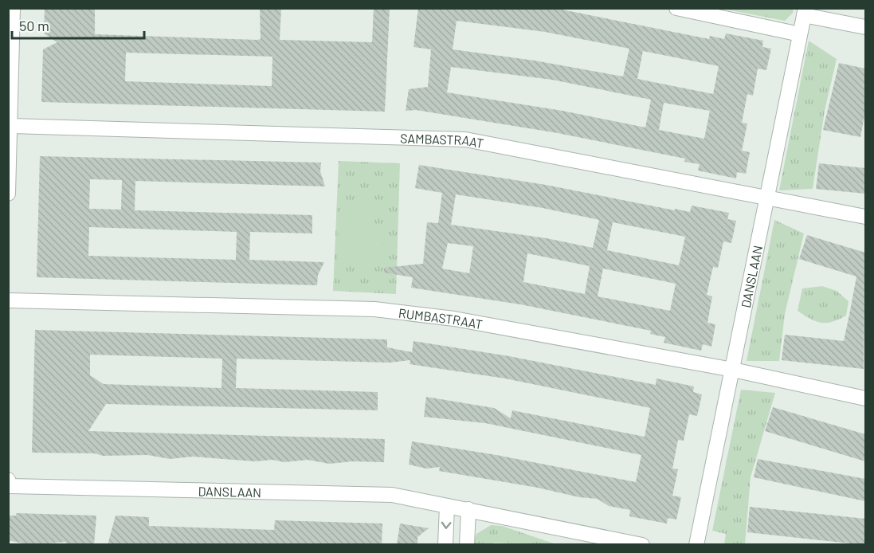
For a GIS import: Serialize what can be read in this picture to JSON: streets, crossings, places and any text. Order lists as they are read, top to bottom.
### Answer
{
  "streets": {
    "street": ["SAMBASTRAAT", "DANSLAAN", "RUMBASTRAAT"]
  },
  "crossings": [
    ["SAMBASTRAAT", "DANSLAAN"],
    ["DANSLAAN", "RUMBASTRAAT"]
  ],
  "scale_bar": "50 m"
}
